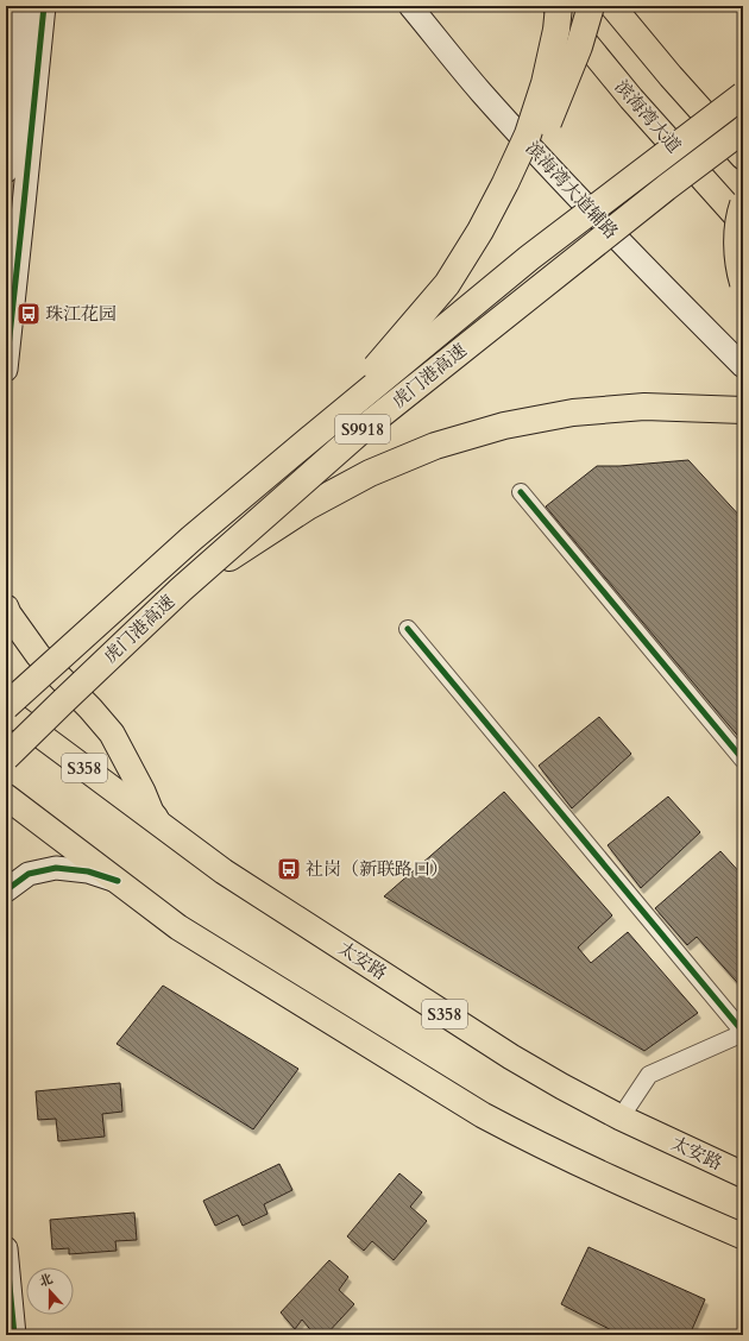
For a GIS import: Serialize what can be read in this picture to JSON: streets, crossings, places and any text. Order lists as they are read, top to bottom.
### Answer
{
  "streets": {
    "highway": ["虎门港高速", "S9918"],
    "main road": ["滨海湾大道", "S358", "太安路"],
    "street": ["滨海湾大道辅路"]
  },
  "places": {
    "bus stop": ["珠江花园", "社岗（新联路口）"]
  },
  "north": "top"
}
